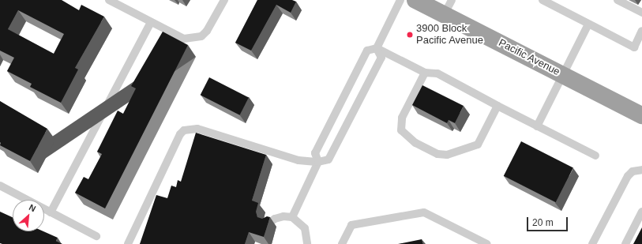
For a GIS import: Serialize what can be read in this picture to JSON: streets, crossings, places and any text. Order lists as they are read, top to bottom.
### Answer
{
  "streets": {
    "highway": ["Pacific Avenue"]
  },
  "places": ["3900 Block Pacific Avenue"],
  "scale_bar": "20 m",
  "north": "top right"
}
